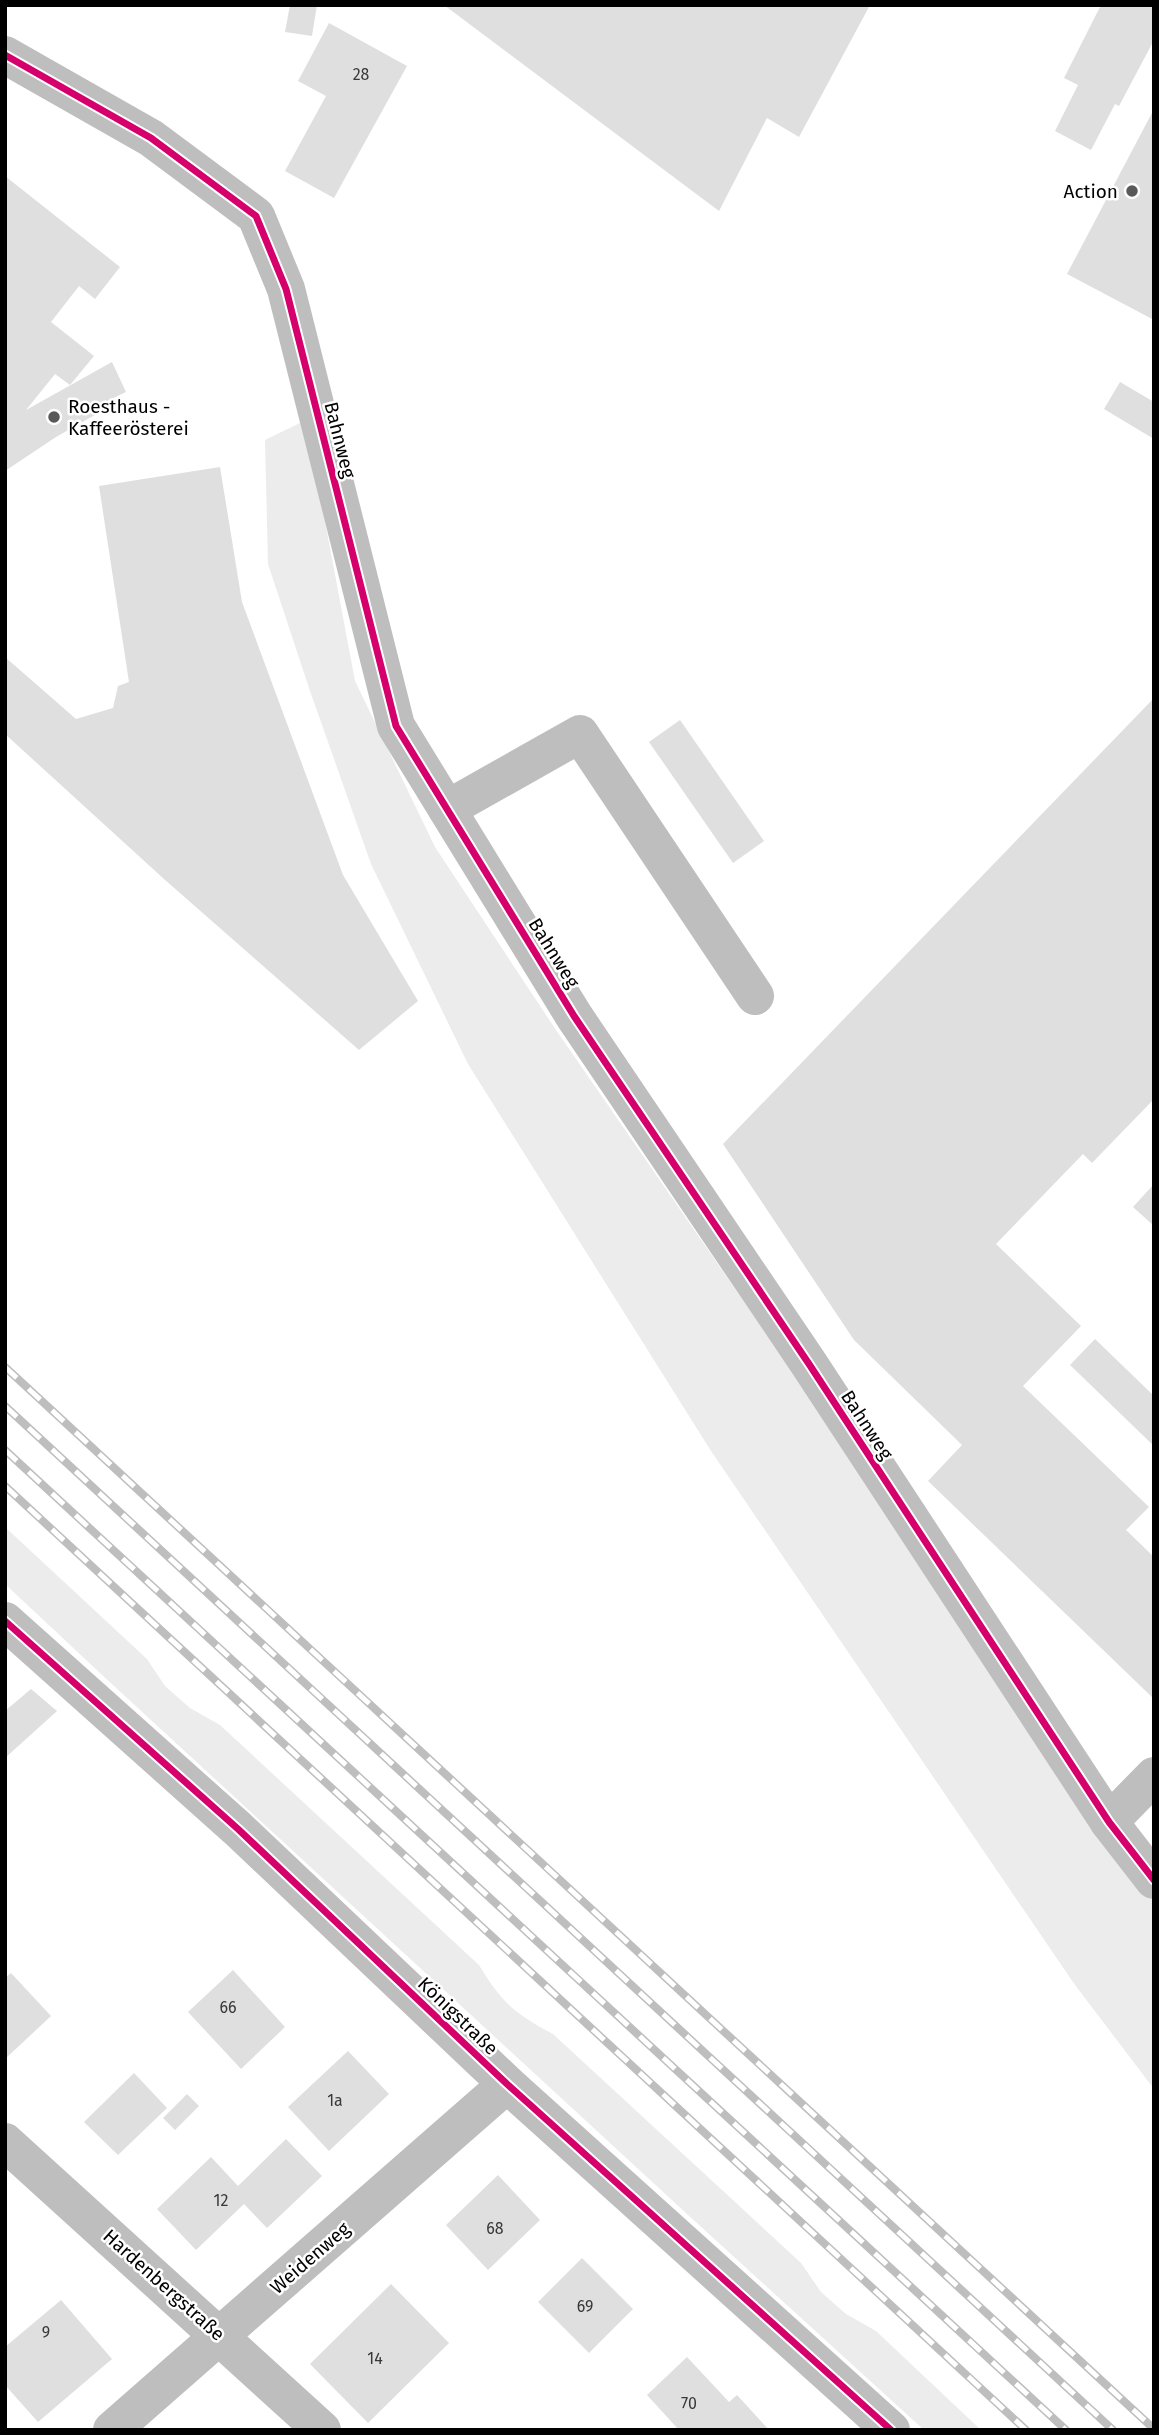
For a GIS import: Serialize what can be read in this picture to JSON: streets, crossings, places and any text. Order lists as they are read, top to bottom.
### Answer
{
  "streets": {
    "street": [
      "Bahnweg",
      "Königstraße",
      "Weidenweg",
      "Hardenbergstraße"
    ]
  },
  "crossings": [
    ["Königstraße", "Weidenweg"],
    ["Weidenweg", "Hardenbergstraße"]
  ],
  "places": ["Action", "Roesthaus - Kaffeerösterei"],
  "house_numbers": [
    "28",
    "66",
    "1a",
    "12",
    "68",
    "69",
    "9",
    "14",
    "70"
  ]
}
